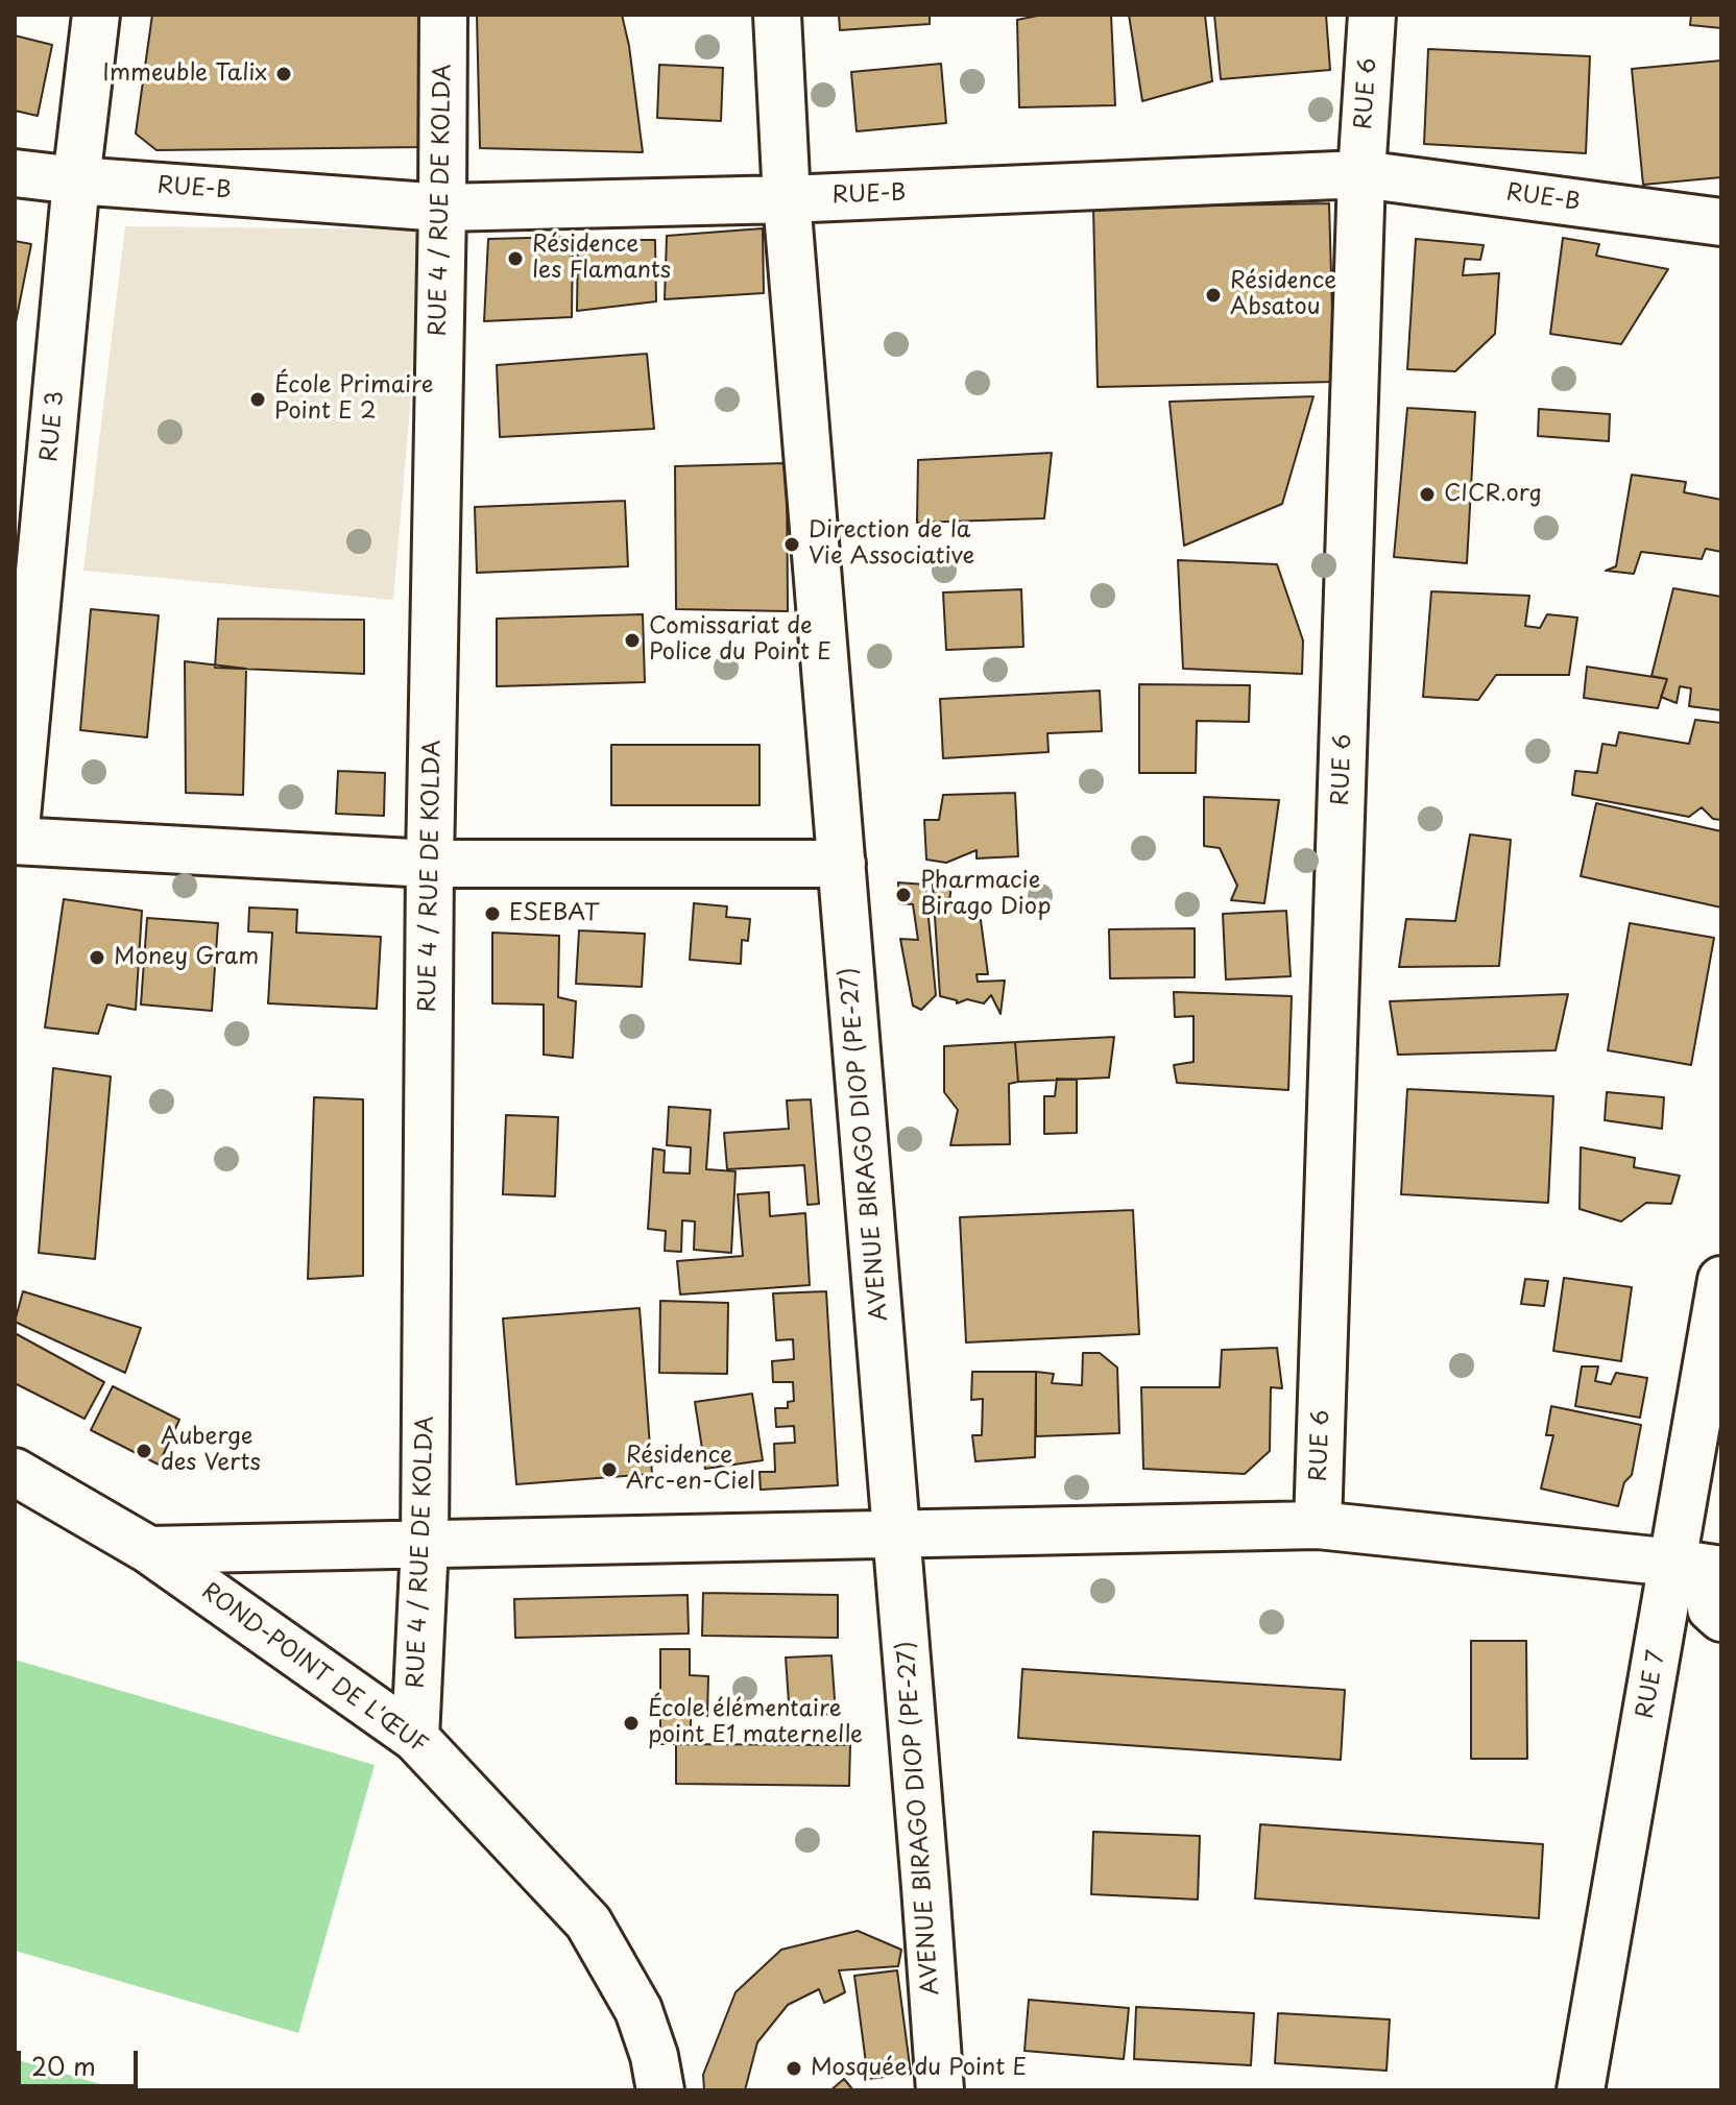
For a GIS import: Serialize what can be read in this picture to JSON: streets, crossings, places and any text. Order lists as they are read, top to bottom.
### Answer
{
  "streets": {
    "street": [
      "RUE 6",
      "RUE-B",
      "RUE 4 / RUE DE KOLDA",
      "RUE 3",
      "AVENUE BIRAGO DIOP (PE-27)",
      "ROND-POINT DE L'ŒUF",
      "RUE 7"
    ]
  },
  "crossings": [
    ["RUE 6", "RUE-B"],
    ["RUE-B", "RUE 4 / RUE DE KOLDA"],
    ["RUE-B", "RUE 3"],
    ["RUE-B", "AVENUE BIRAGO DIOP (PE-27)"],
    ["RUE 4 / RUE DE KOLDA", "ROND-POINT DE L'ŒUF"]
  ],
  "places": [
    "Immeuble Talix",
    "Résidence les Flamants",
    "Résidence Absatou",
    "École Primaire Point E 2",
    "CICR.org",
    "Direction de la Vie Associative",
    "Comissariat de Police du Point E",
    "Pharmacie Birago Diop",
    "ESEBAT",
    "Money Gram",
    "Auberge des Verts",
    "Résidence Arc-en-Ciel",
    "École élémentaire point E1 maternelle",
    "Mosquée du Point E"
  ],
  "scale_bar": "20 m"
}
